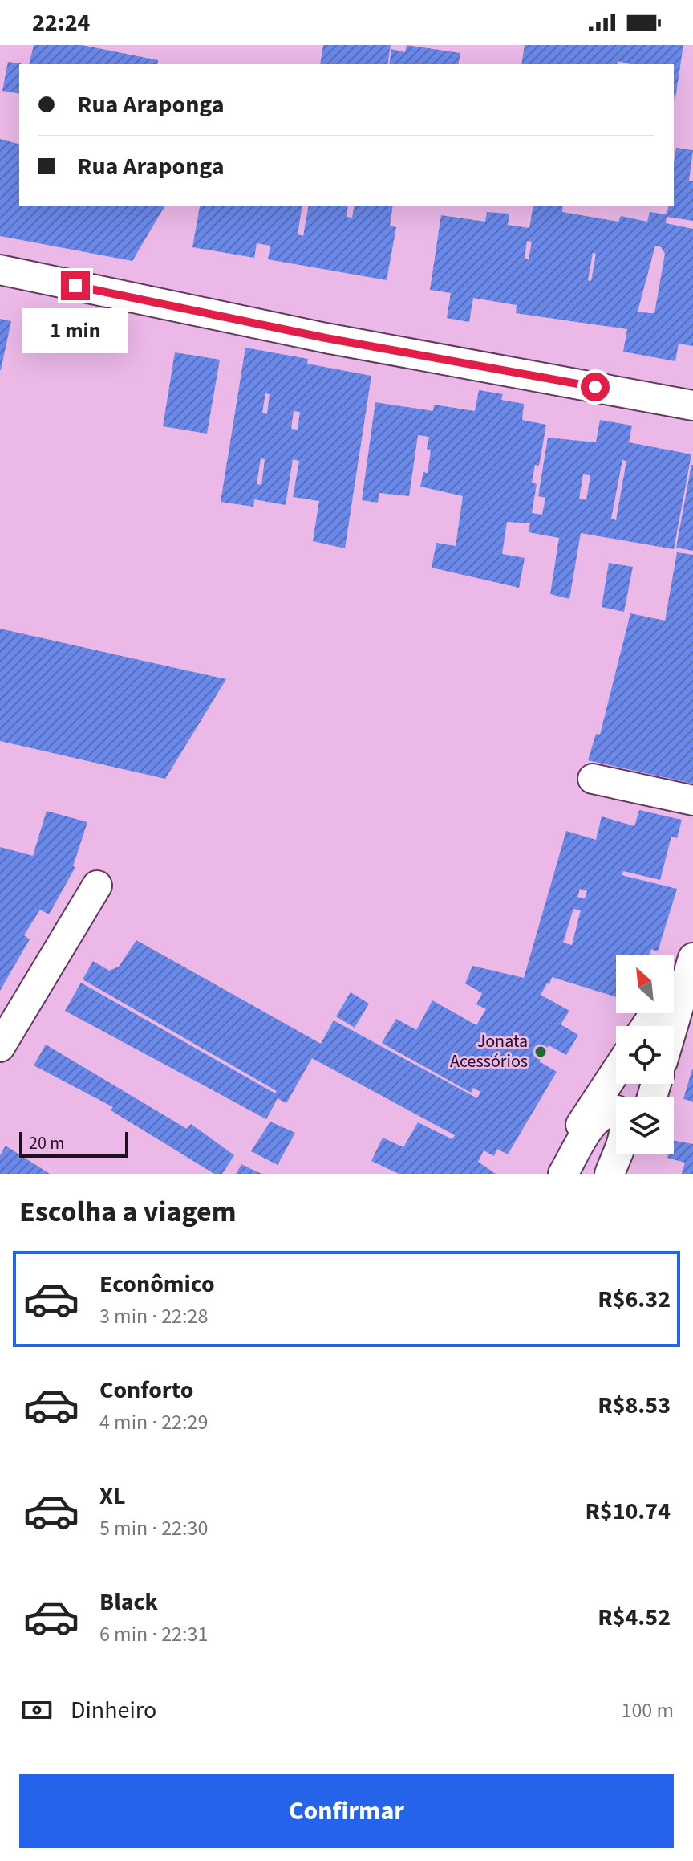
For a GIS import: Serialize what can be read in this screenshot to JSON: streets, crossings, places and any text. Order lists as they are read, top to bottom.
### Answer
{
  "places": ["Jonata Acessórios"],
  "scale_bar": "20 m",
  "north": "top left",
  "page": {
    "status": "22:24",
    "banner": ["Rua Araponga", "Rua Araponga"],
    "bubble": "1 min",
    "scale": "20 m",
    "heading": "Escolha a viagem",
    "list": [
      {
        "name": "Econômico",
        "note": "3 min · 22:28",
        "value": "R$6.32"
      },
      {
        "name": "Conforto",
        "note": "4 min · 22:29",
        "value": "R$8.53"
      },
      {
        "name": "XL",
        "note": "5 min · 22:30",
        "value": "R$10.74"
      },
      {
        "name": "Black",
        "note": "6 min · 22:31",
        "value": "R$4.52"
      }
    ],
    "pay": ["Dinheiro", "100 m"],
    "buttons": "Confirmar"
  }
}
